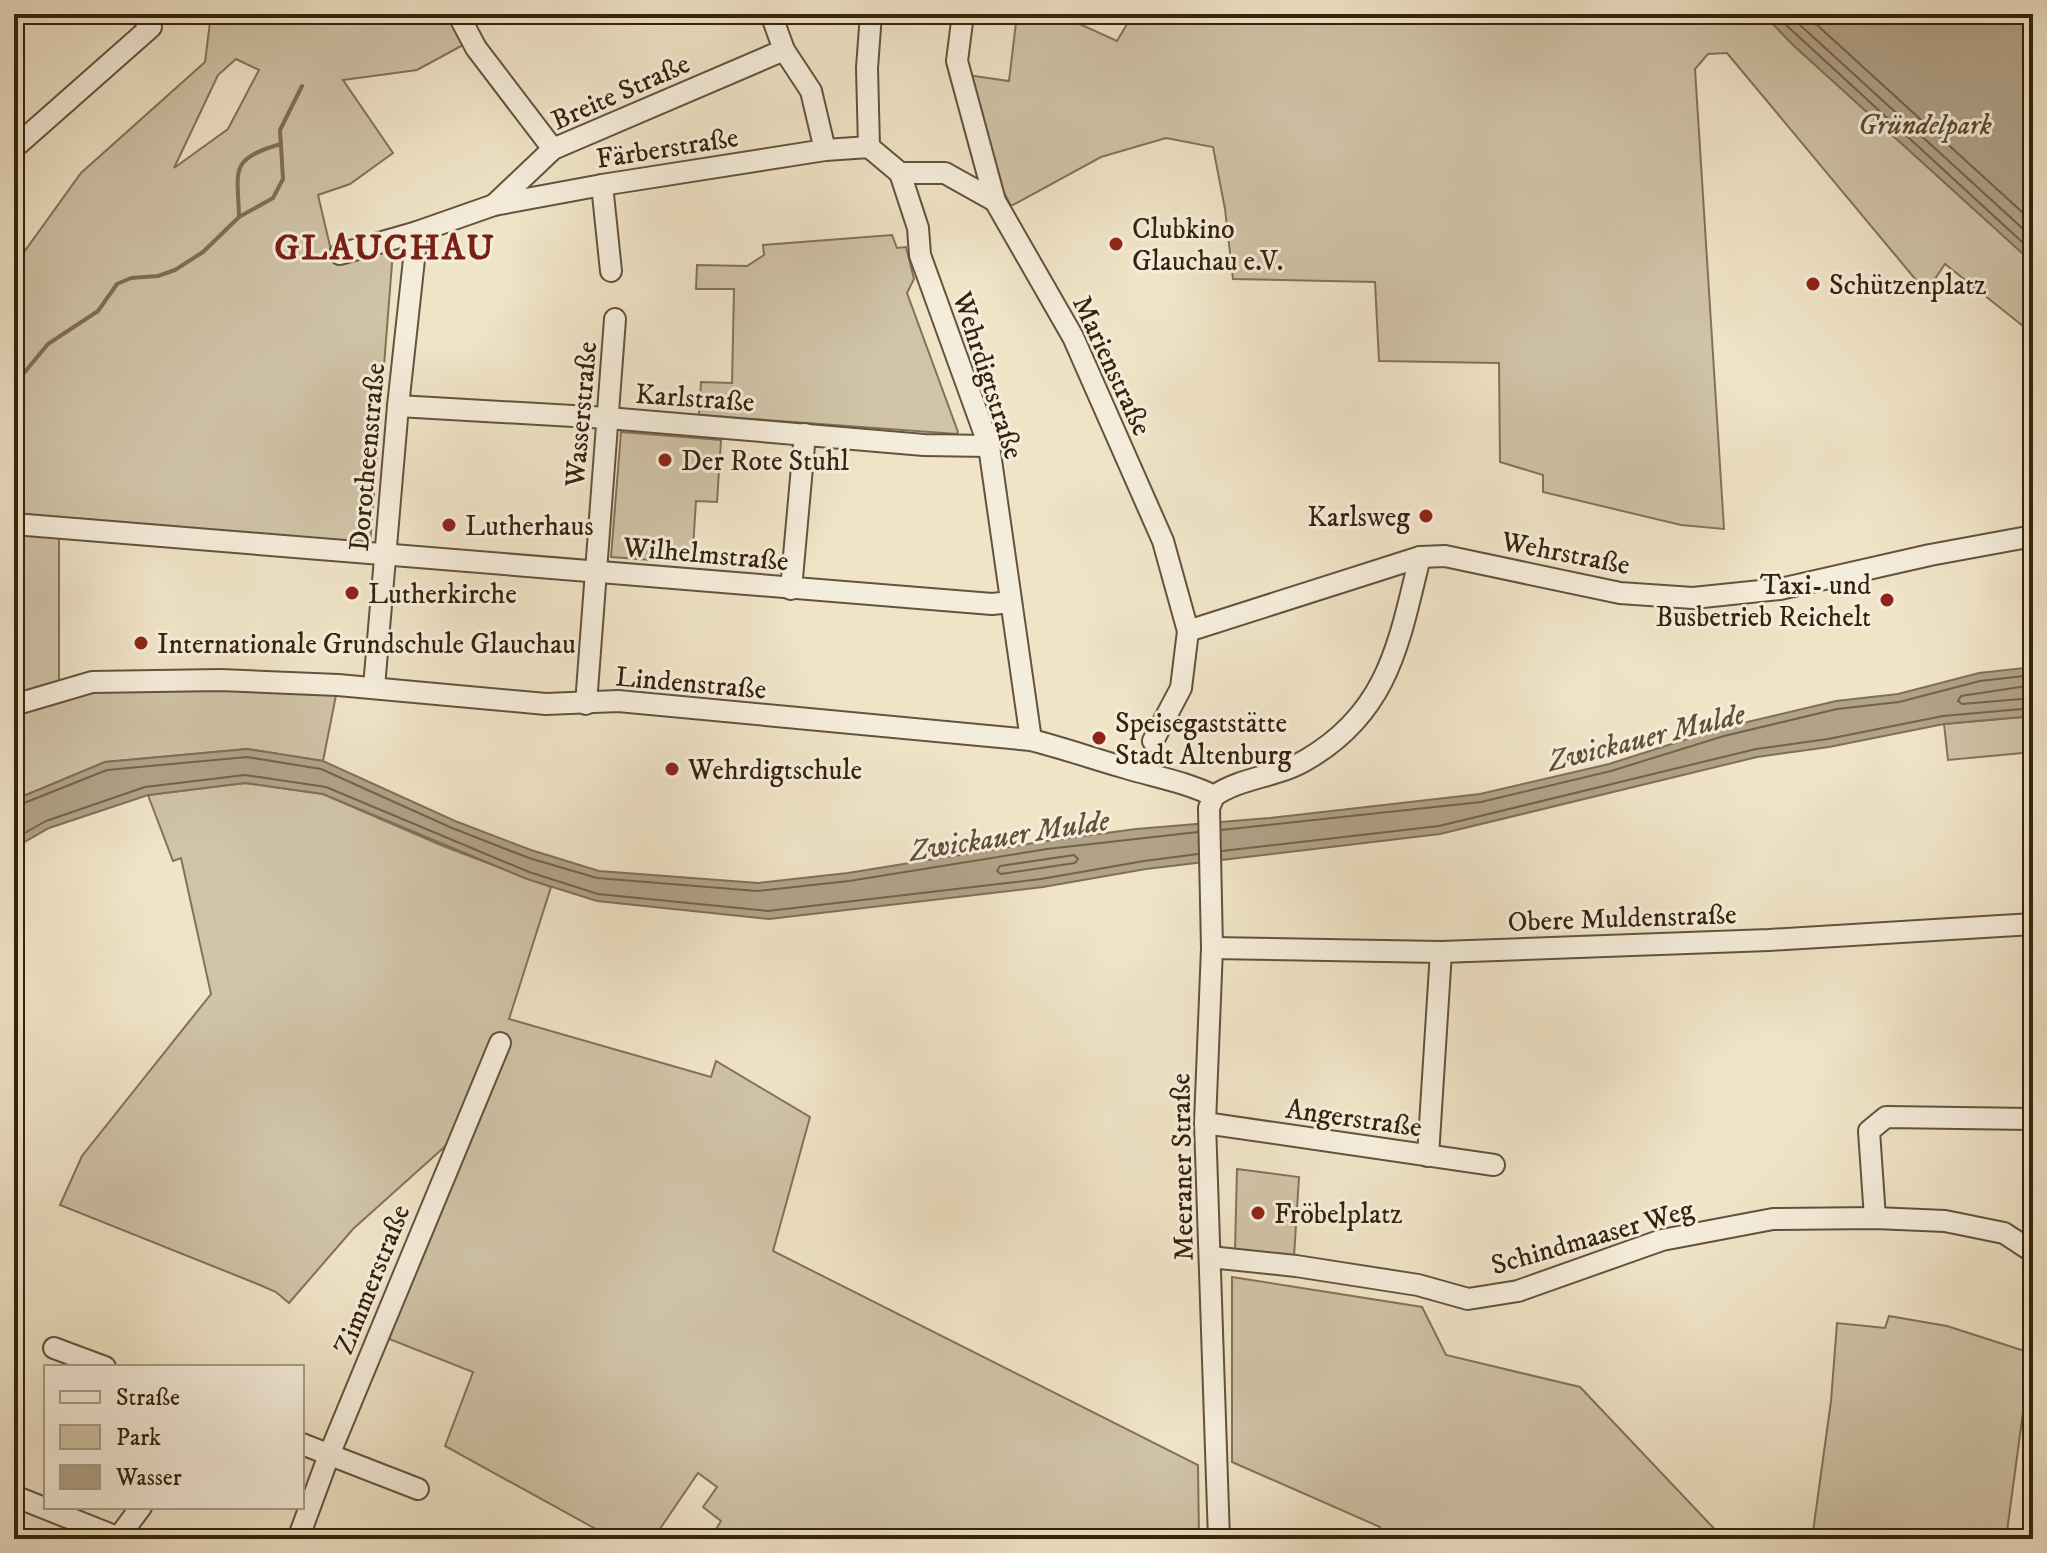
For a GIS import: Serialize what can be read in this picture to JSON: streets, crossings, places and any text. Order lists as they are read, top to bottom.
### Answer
{
  "streets": {
    "street": [
      "Breite Straße",
      "Färberstraße",
      "Marienstraße",
      "Wehrdigtstraße",
      "Karlstraße",
      "Wasserstraße",
      "Dorotheenstraße",
      "Wehrstraße",
      "Wilhelmstraße",
      "Lindenstraße",
      "Obere Muldenstraße",
      "Angerstraße",
      "Meeraner Straße",
      "Schindmaaser Weg",
      "Zimmerstraße"
    ]
  },
  "crossings": [
    ["Breite Straße", "Färberstraße"],
    ["Färberstraße", "Dorotheenstraße"],
    ["Marienstraße", "Wehrstraße"],
    ["Wehrdigtstraße", "Karlstraße"],
    ["Wehrdigtstraße", "Wilhelmstraße"],
    ["Wehrdigtstraße", "Lindenstraße"],
    ["Karlstraße", "Wasserstraße"],
    ["Karlstraße", "Dorotheenstraße"],
    ["Wasserstraße", "Wilhelmstraße"],
    ["Wasserstraße", "Lindenstraße"],
    ["Dorotheenstraße", "Wilhelmstraße"],
    ["Dorotheenstraße", "Lindenstraße"],
    ["Lindenstraße", "Meeraner Straße"],
    ["Obere Muldenstraße", "Meeraner Straße"],
    ["Angerstraße", "Meeraner Straße"],
    ["Meeraner Straße", "Schindmaaser Weg"]
  ],
  "districts": ["GLAUCHAU"],
  "water": ["Zwickauer Mulde"],
  "parks": ["Gründelpark"],
  "places": [
    "Clubkino Glauchau e.V.",
    "Schützenplatz",
    "Der Rote Stuhl",
    "Karlsweg",
    "Lutherhaus",
    "Lutherkirche",
    "Taxi- und Busbetrieb Reichelt",
    "Internationale Grundschule Glauchau",
    "Speisegaststätte Stadt Altenburg",
    "Wehrdigtschule",
    "Fröbelplatz"
  ],
  "legend": ["Straße", "Park", "Wasser"]
}
